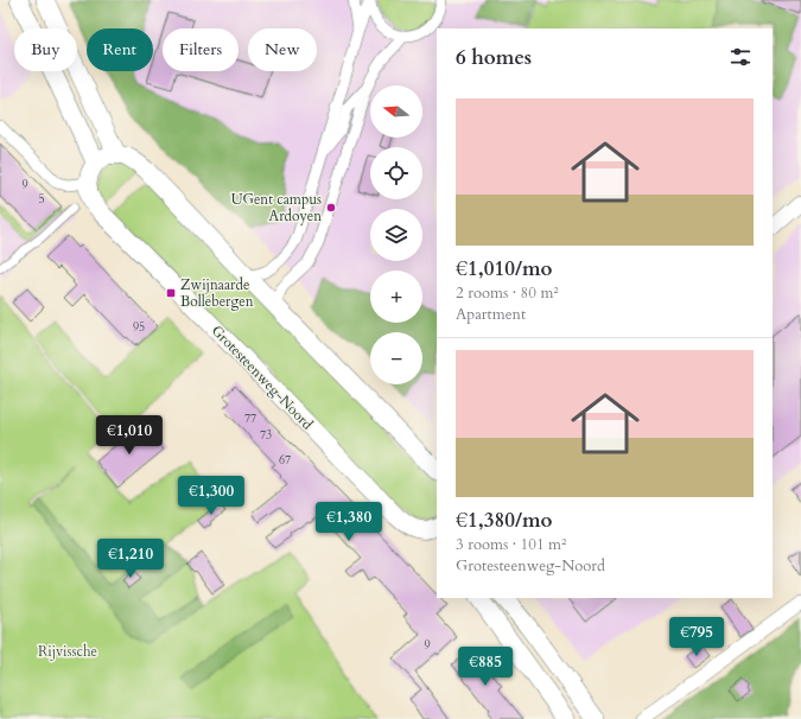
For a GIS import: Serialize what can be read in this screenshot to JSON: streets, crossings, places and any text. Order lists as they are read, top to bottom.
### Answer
{
  "streets": {
    "highway": ["Grotesteenweg-Noord"]
  },
  "parks": ["Rijvissche"],
  "places": {
    "other": ["UGent campus Ardoyen"],
    "transit": ["Zwijnaarde Bollebergen"]
  },
  "house_numbers": [
    "9",
    "5",
    "95",
    "77",
    "73",
    "67",
    "9"
  ],
  "north": "left",
  "page": {
    "chip": [
      "Buy",
      "Rent",
      "Filters",
      "New"
    ],
    "heading": "6 homes",
    "map_buttons": ["+", "−"],
    "list": [
      {
        "name": "€1,010/mo",
        "note": "2 rooms · 80 m² · Apartment"
      },
      {
        "name": "€1,380/mo",
        "note": "3 rooms · 101 m² · Grotesteenweg-Noord"
      }
    ],
    "price": [
      "€1,010",
      "€1,300",
      "€1,380",
      "€1,210",
      "€795",
      "€885"
    ]
  }
}
